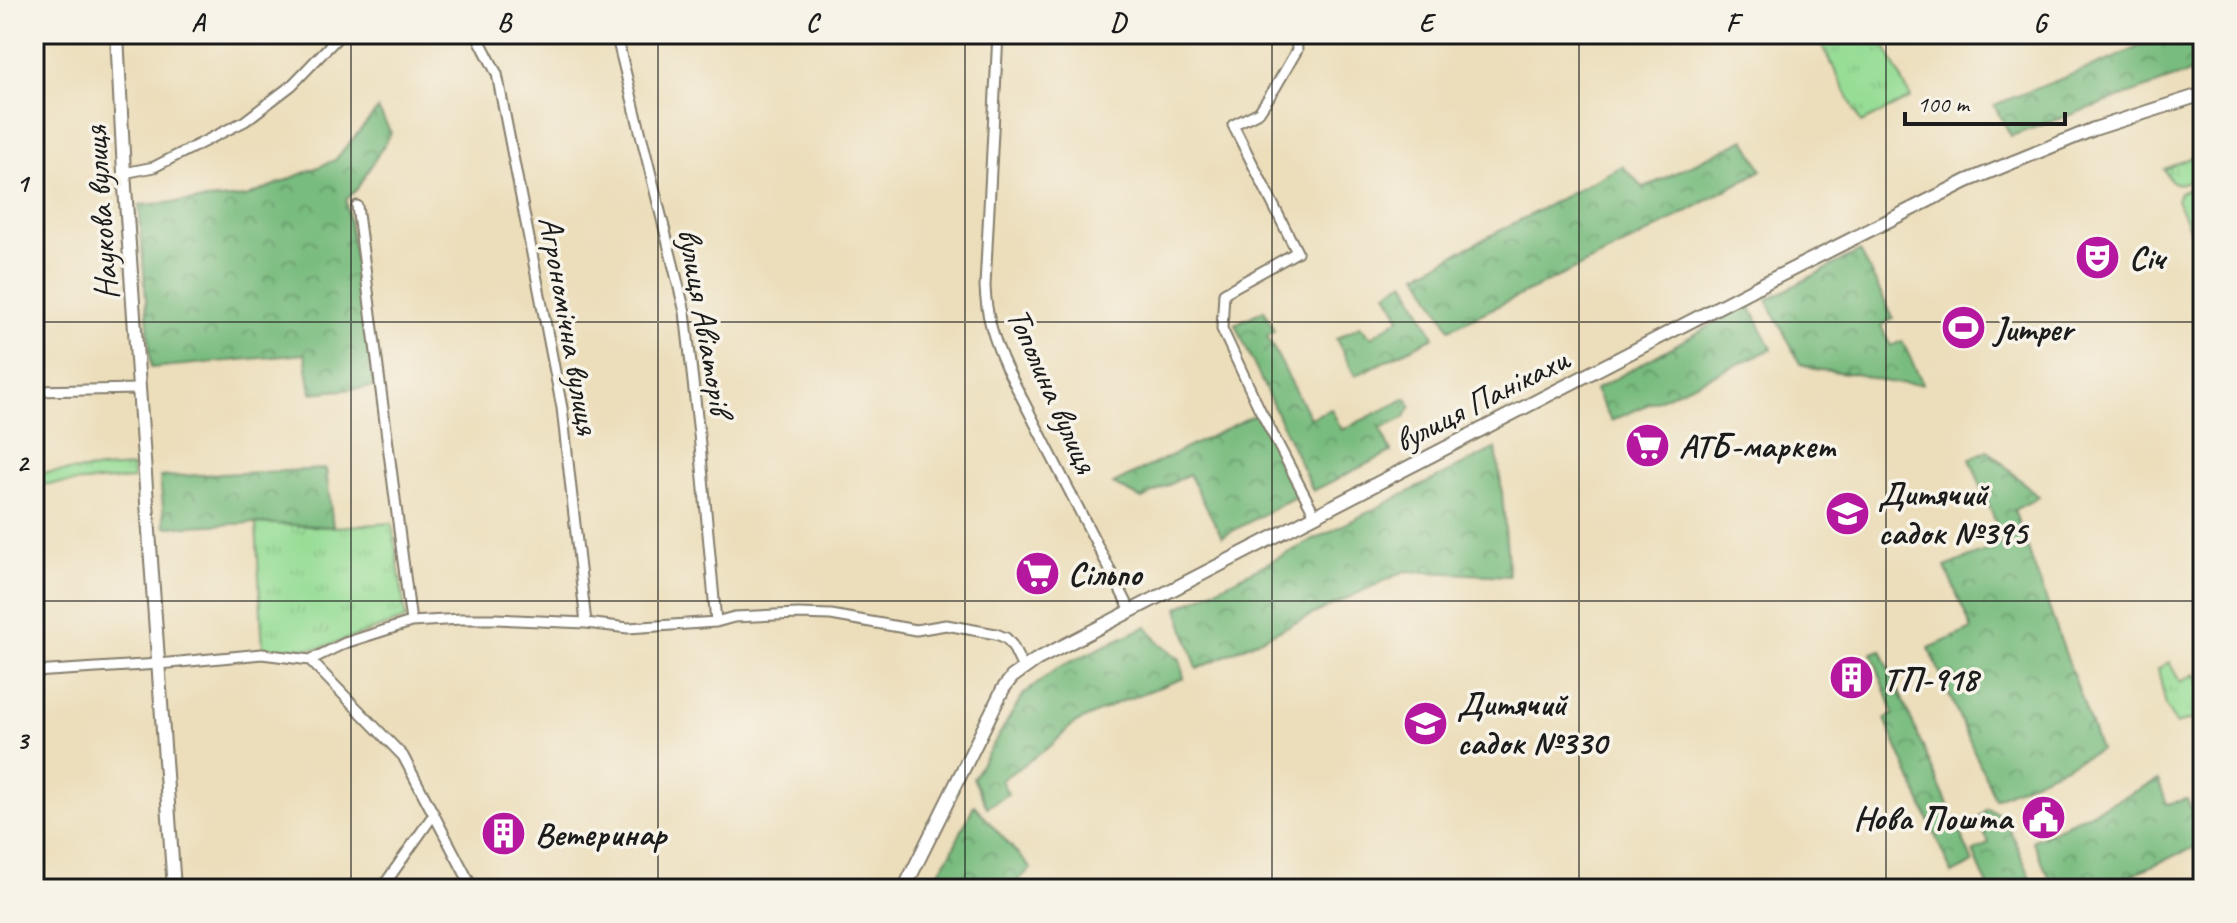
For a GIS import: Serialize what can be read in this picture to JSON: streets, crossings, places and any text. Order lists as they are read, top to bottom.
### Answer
{
  "streets": {
    "street": [
      "Наукова вулиця",
      "вулиця Авіаторів",
      "Агрономічна вулиця",
      "Тополина вулиця",
      "вулиця Панікахи"
    ]
  },
  "crossings": [
    ["Тополина вулиця", "вулиця Панікахи"]
  ],
  "places": {
    "theatre": ["Січ"],
    "sports": ["Jumper"],
    "supermarket": ["АТБ-маркет", "Сільпо"],
    "school or university": ["Дитячий садок №395", "Дитячий садок №330"],
    "building": ["ТП-918", "Ветеринар"],
    "public building": ["Нова Пошта"]
  },
  "scale_bar": "100 m",
  "grid": {
    "columns": [
      "A",
      "B",
      "C",
      "D",
      "E",
      "F",
      "G"
    ],
    "rows": ["1", "2", "3"]
  }
}
